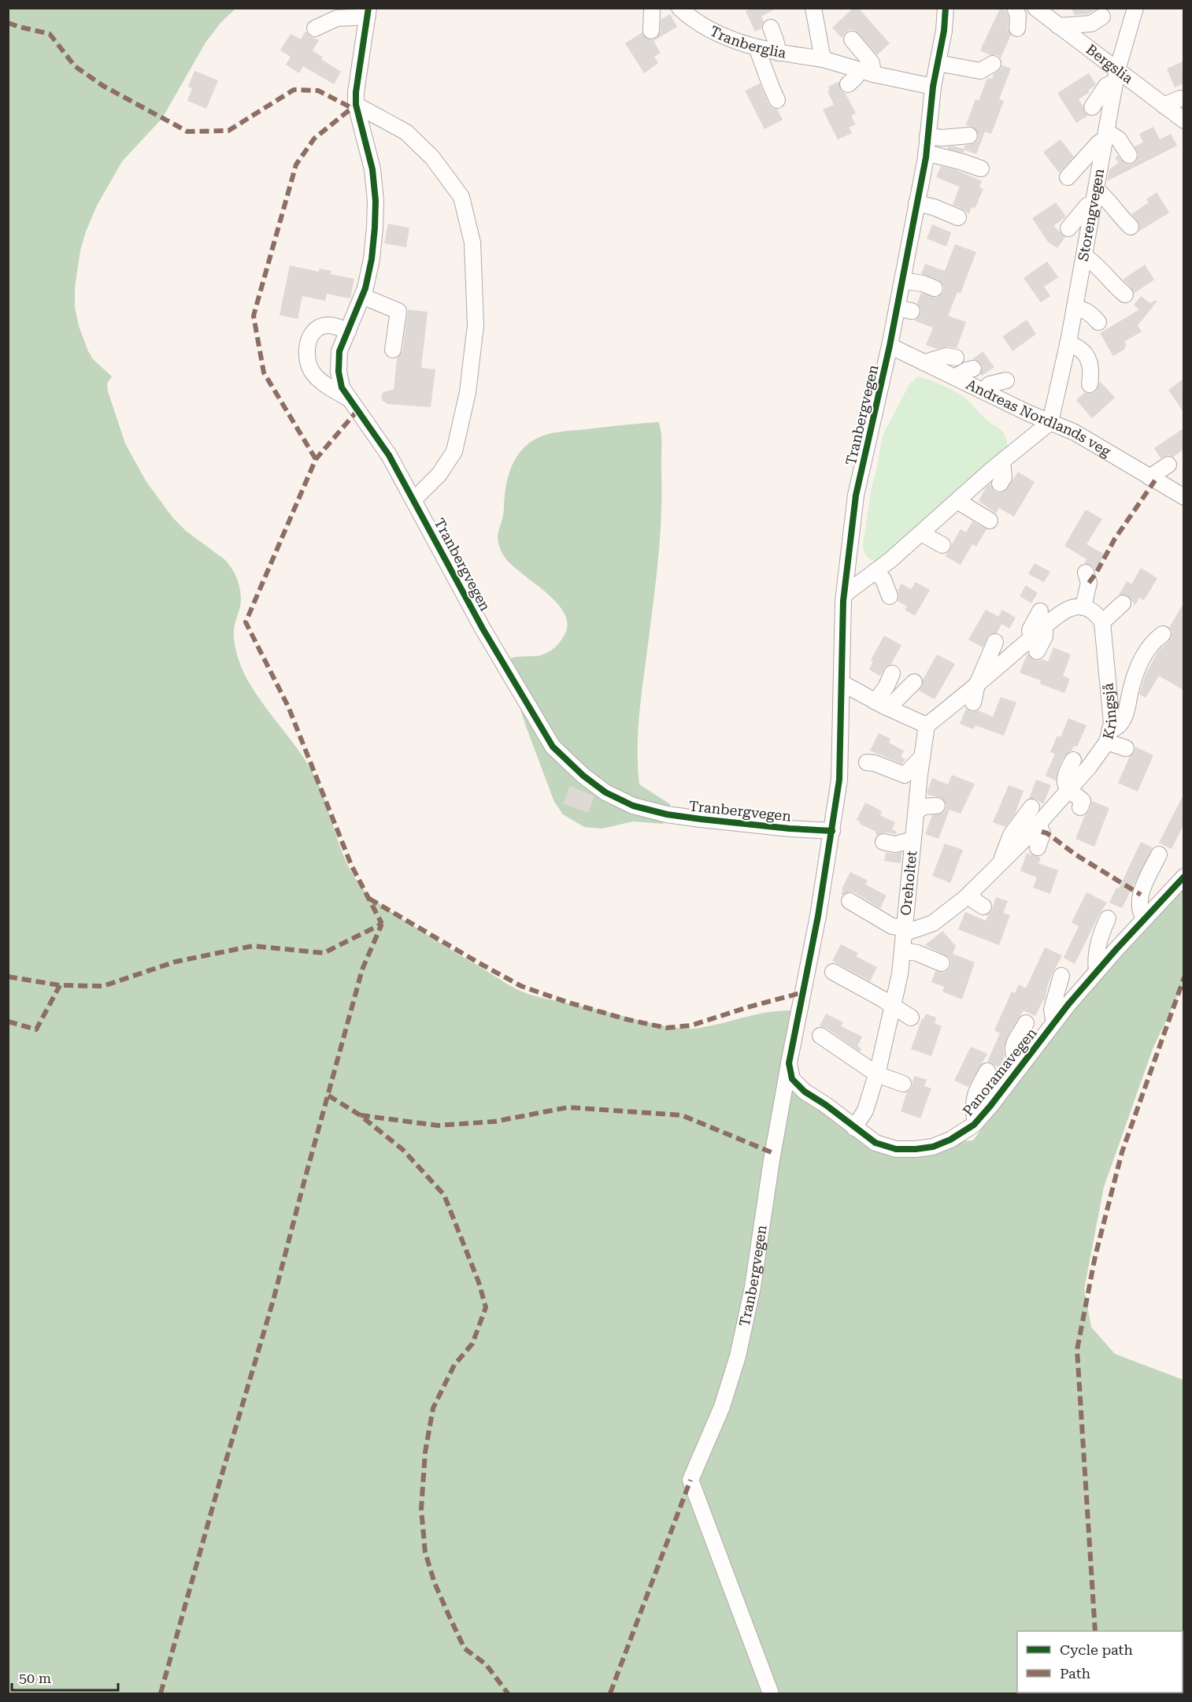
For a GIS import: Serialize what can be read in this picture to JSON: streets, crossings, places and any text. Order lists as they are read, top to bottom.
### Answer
{
  "streets": {
    "street": [
      "Tranberglia",
      "Bergslia",
      "Storengvegen",
      "Tranbergvegen",
      "Andreas Nordlands veg",
      "Kringsjå",
      "Oreholtet",
      "Panoramavegen"
    ]
  },
  "crossings": [
    ["Tranberglia", "Tranbergvegen"],
    ["Bergslia", "Storengvegen"],
    ["Storengvegen", "Andreas Nordlands veg"],
    ["Tranbergvegen", "Andreas Nordlands veg"],
    ["Tranbergvegen", "Panoramavegen"],
    ["Kringsjå", "Oreholtet"],
    ["Oreholtet", "Panoramavegen"]
  ],
  "legend": ["Cycle path", "Path"],
  "scale_bar": "50 m"
}
